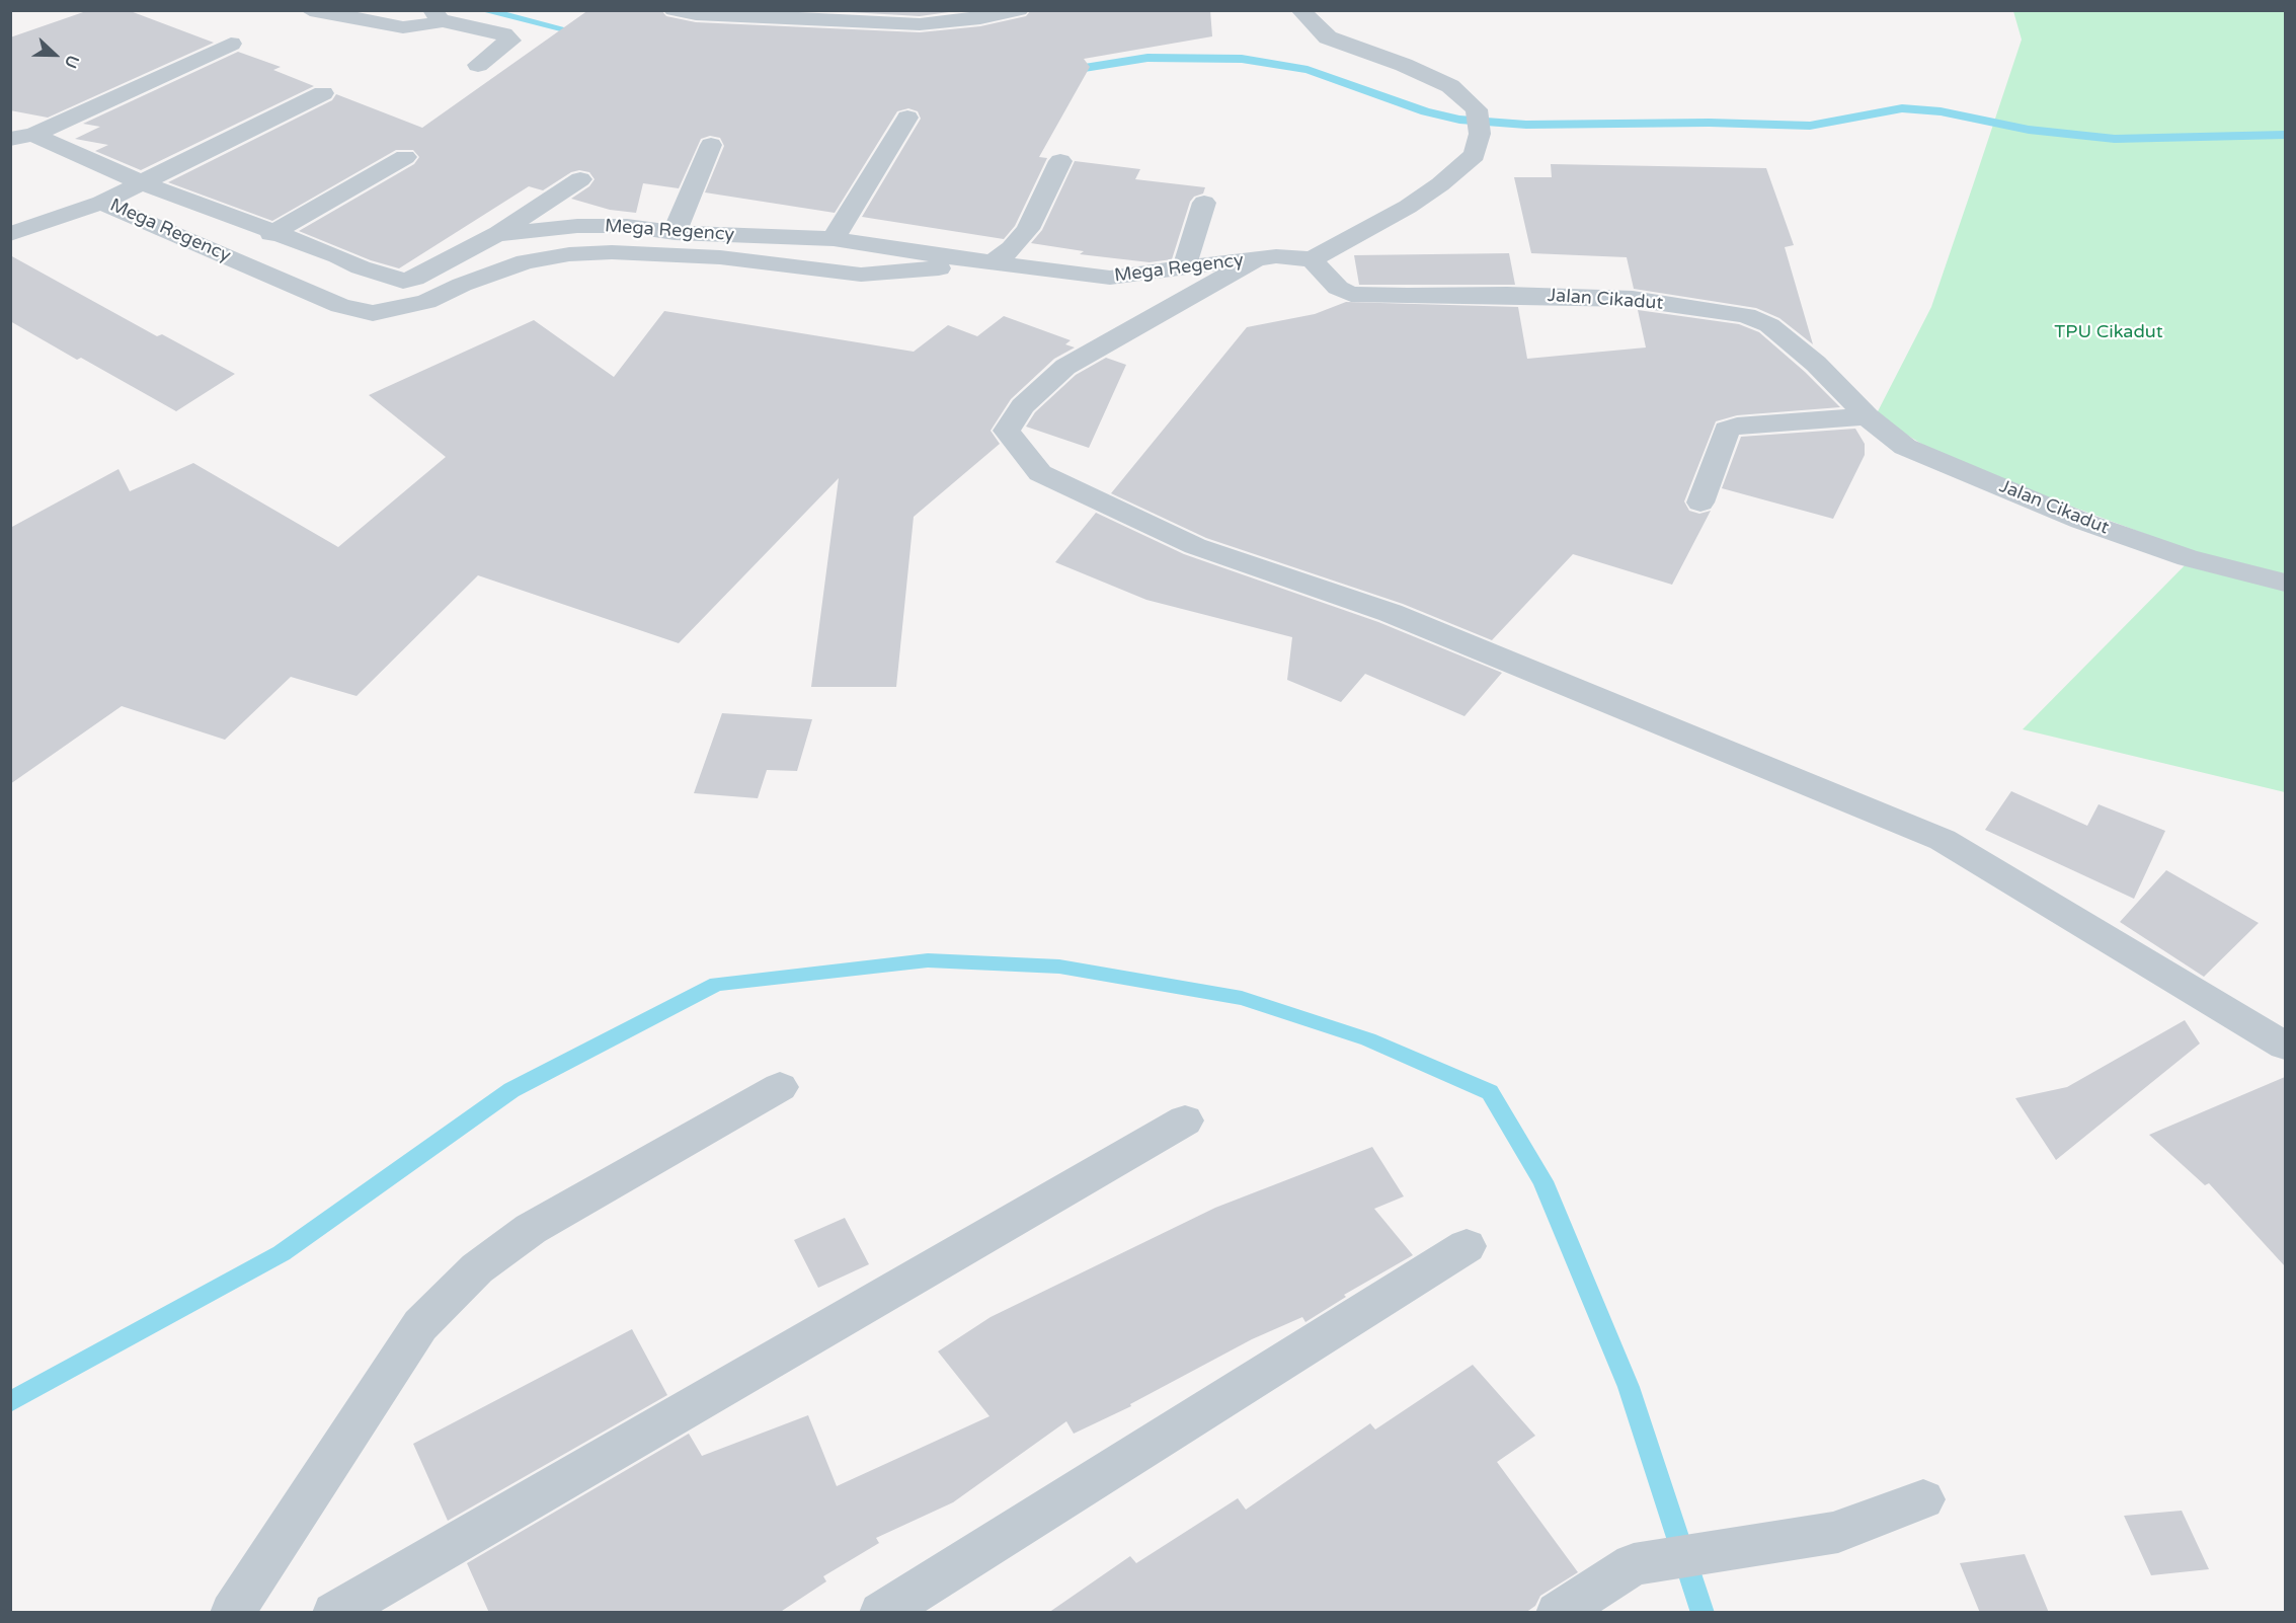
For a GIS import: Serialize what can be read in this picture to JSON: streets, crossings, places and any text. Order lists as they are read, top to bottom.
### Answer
{
  "streets": {
    "street": ["Mega Regency", "Jalan Cikadut"]
  },
  "crossings": [
    ["Mega Regency", "Jalan Cikadut"]
  ],
  "parks": ["TPU Cikadut"],
  "north": "right"
}
